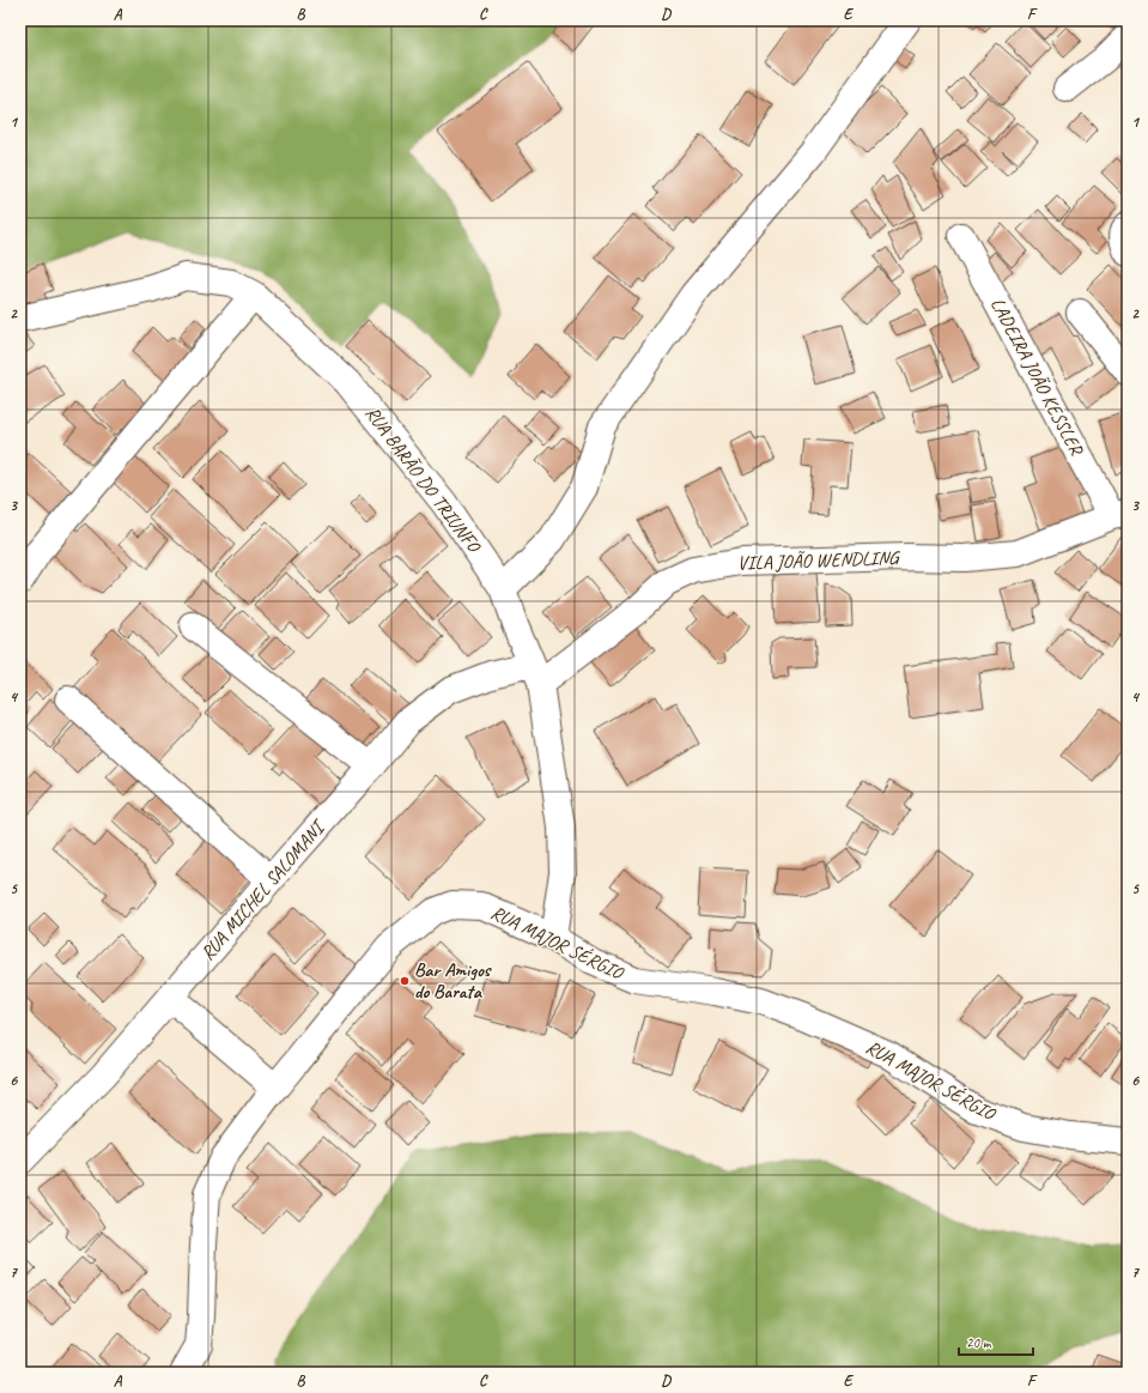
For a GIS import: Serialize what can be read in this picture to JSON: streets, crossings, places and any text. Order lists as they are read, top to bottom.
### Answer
{
  "streets": {
    "street": [
      "LADEIRA JOÃO KESSLER",
      "RUA BARÃO DO TRIUNFO",
      "VILA JOÃO WENDLING",
      "RUA MICHEL SALOMANI",
      "RUA MAJOR SÉRGIO"
    ]
  },
  "crossings": [
    ["LADEIRA JOÃO KESSLER", "VILA JOÃO WENDLING"],
    ["RUA BARÃO DO TRIUNFO", "VILA JOÃO WENDLING"],
    ["RUA BARÃO DO TRIUNFO", "RUA MICHEL SALOMANI"],
    ["RUA BARÃO DO TRIUNFO", "RUA MAJOR SÉRGIO"],
    ["VILA JOÃO WENDLING", "RUA MICHEL SALOMANI"]
  ],
  "places": ["Bar Amigos do Barata"],
  "scale_bar": "20 m",
  "grid": {
    "columns": [
      "A",
      "B",
      "C",
      "D",
      "E",
      "F"
    ],
    "rows": [
      "1",
      "2",
      "3",
      "4",
      "5",
      "6",
      "7"
    ]
  }
}
